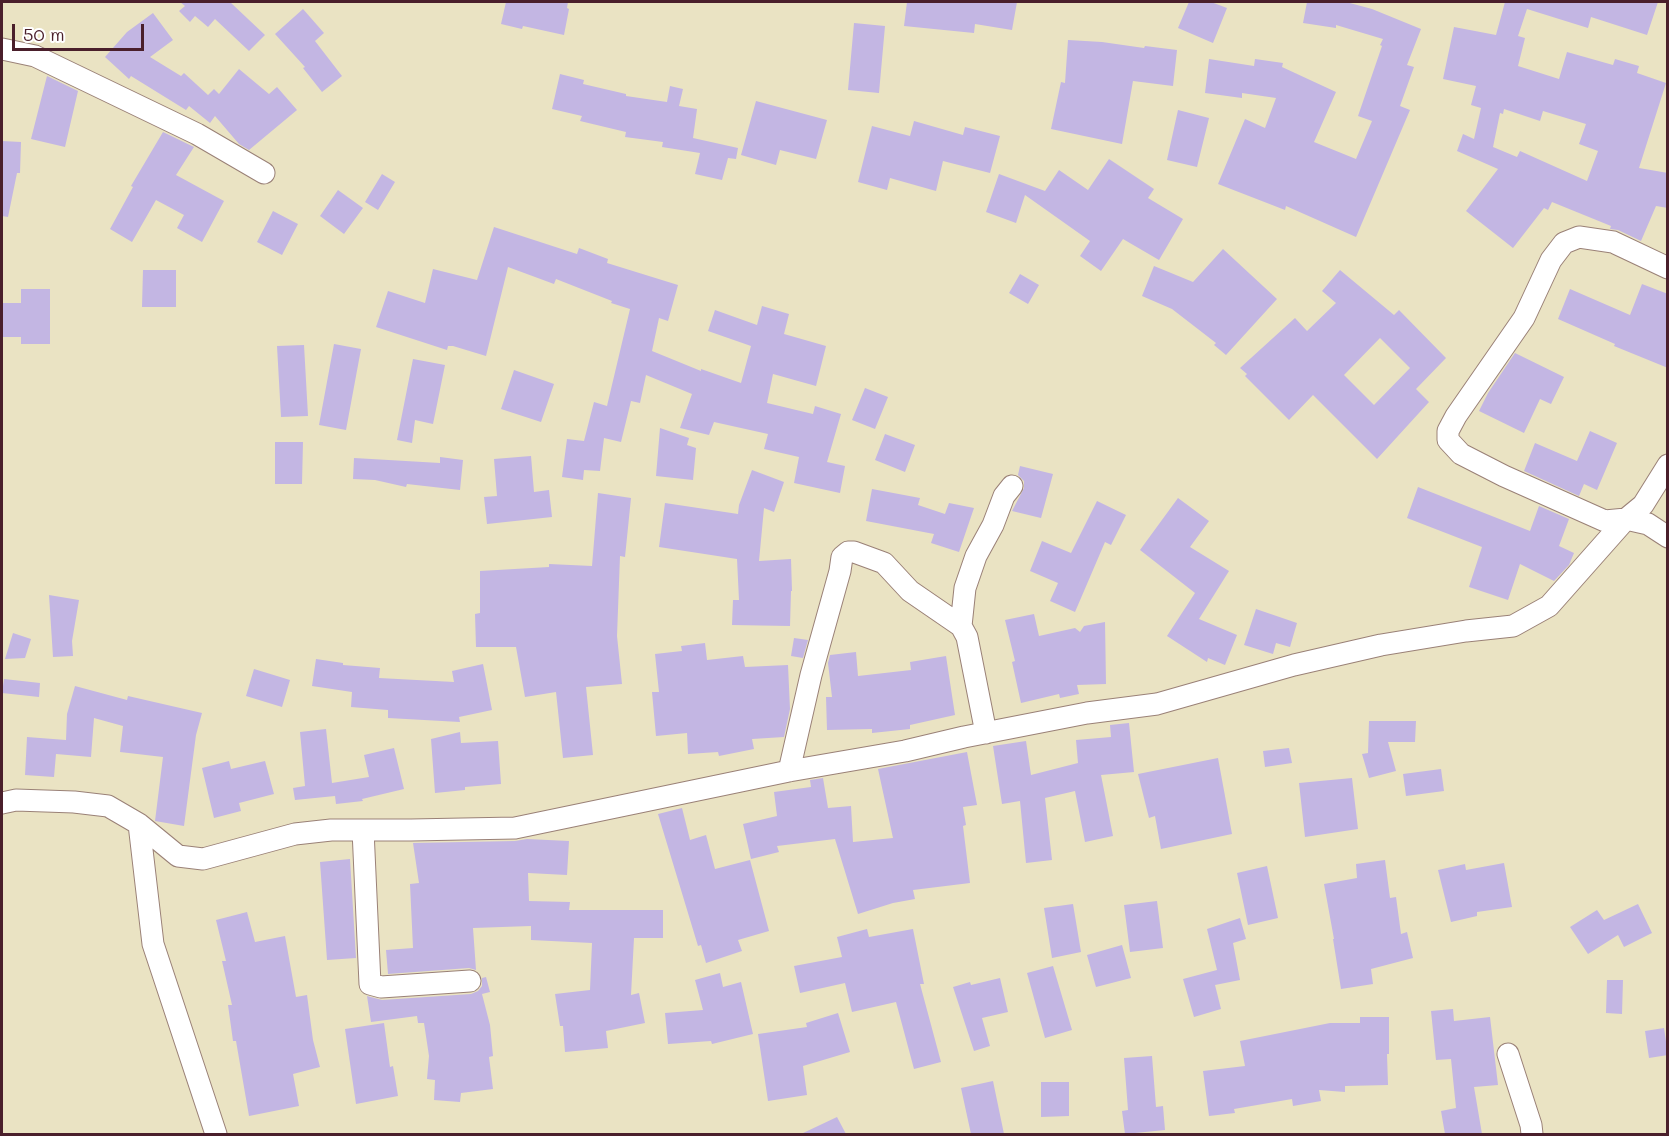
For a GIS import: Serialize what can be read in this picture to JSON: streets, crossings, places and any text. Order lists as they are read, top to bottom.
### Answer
{
  "scale_bar": "50 m"
}
